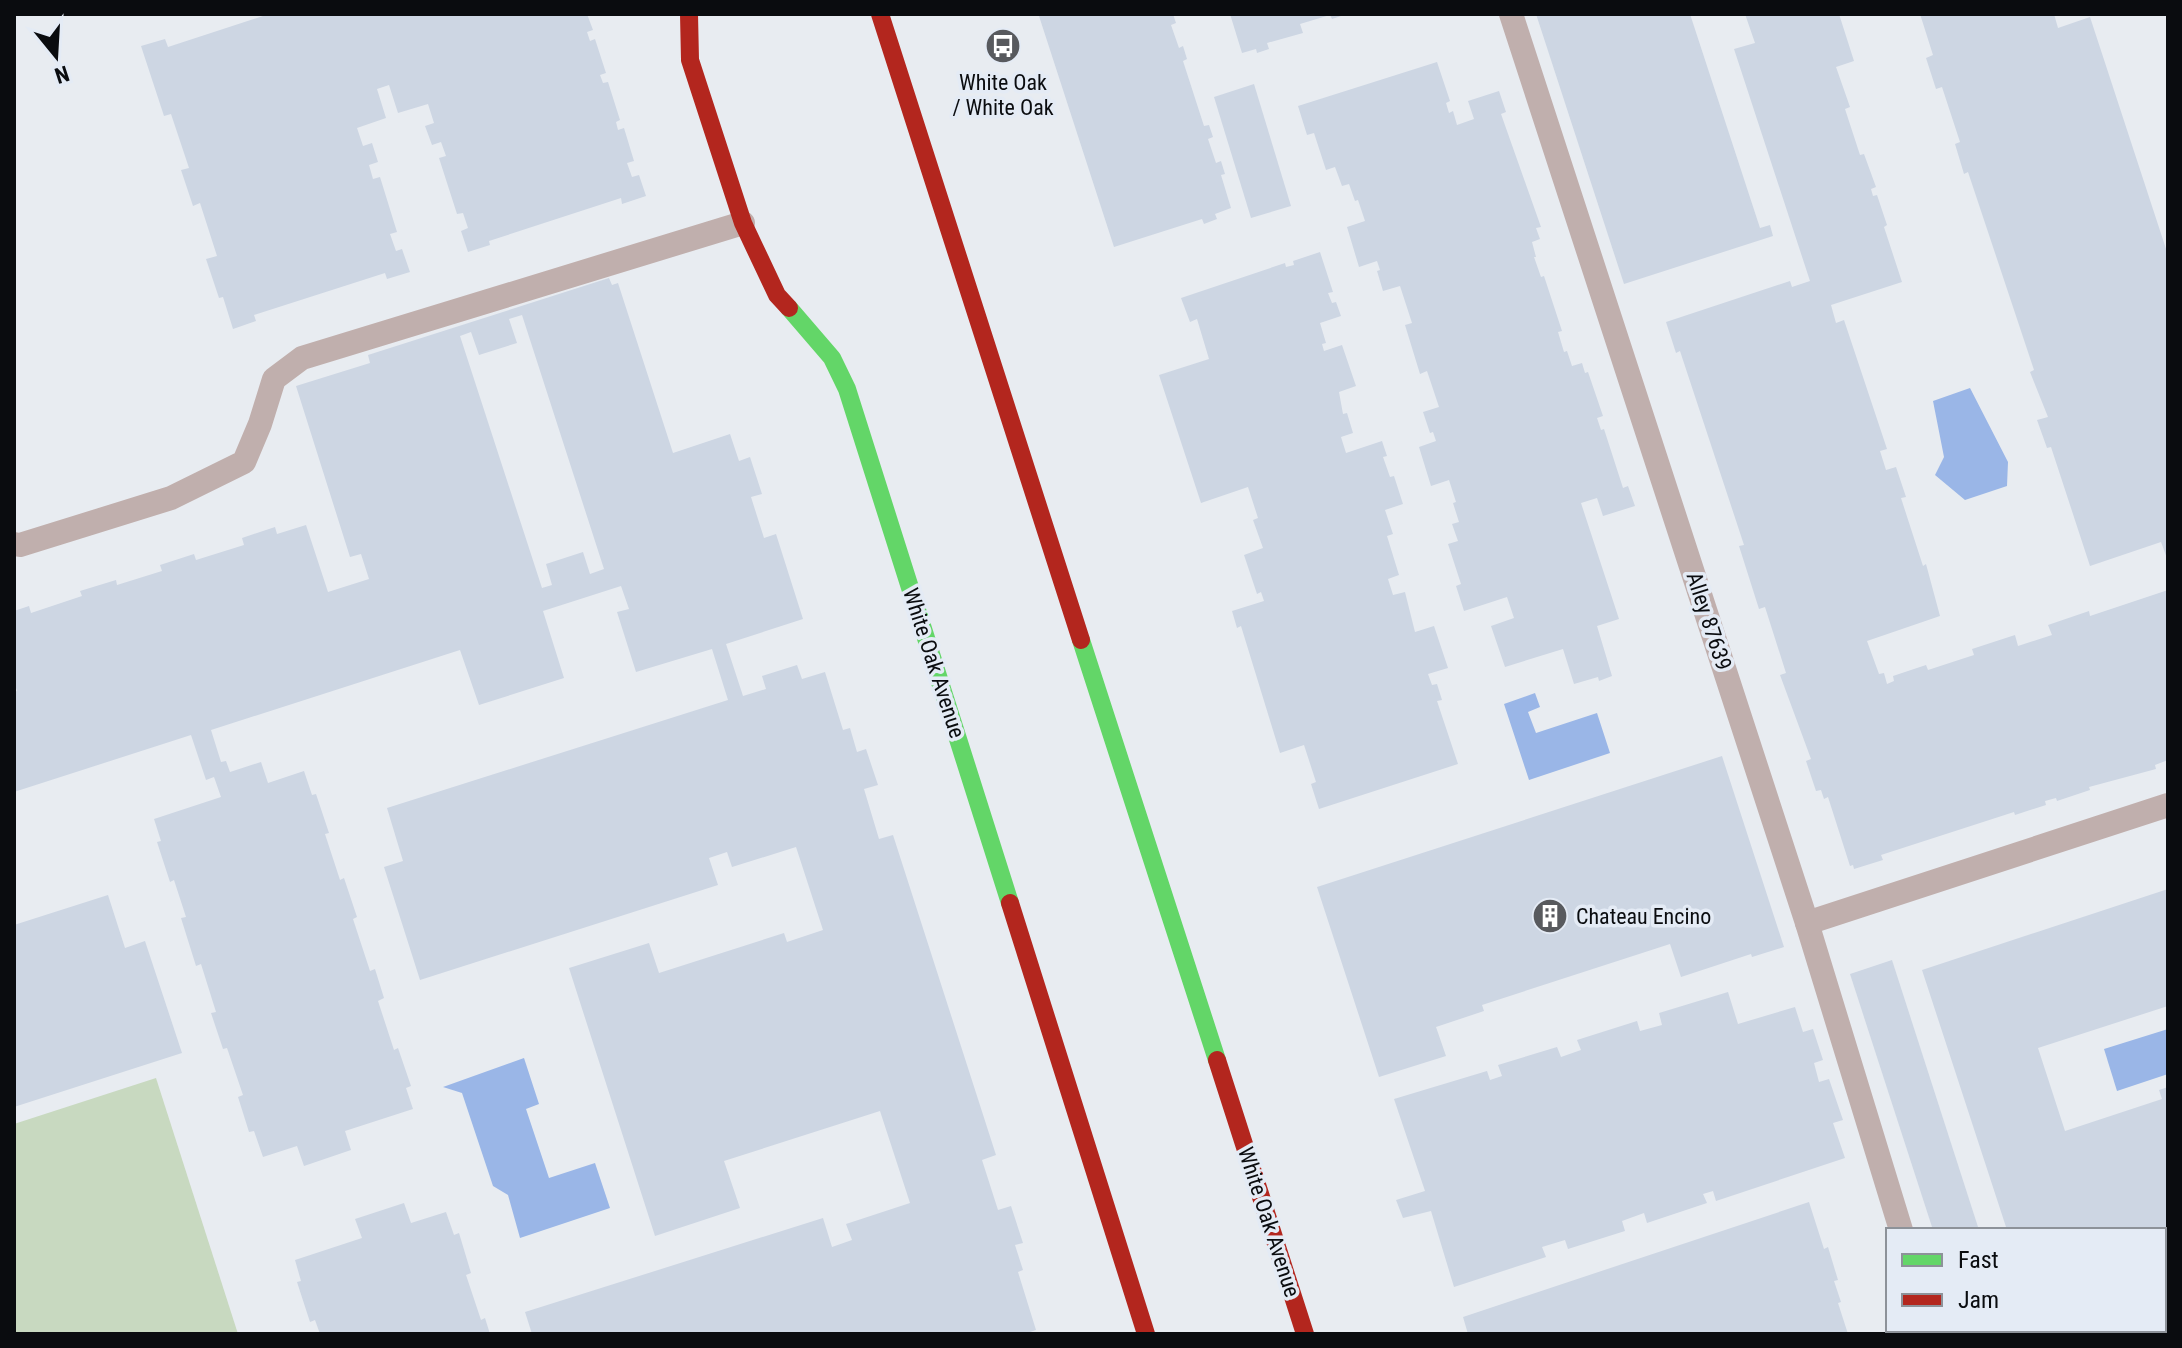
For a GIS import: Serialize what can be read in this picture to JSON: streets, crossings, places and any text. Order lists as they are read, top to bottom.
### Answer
{
  "streets": {
    "street": ["White Oak Avenue"],
    "lane": ["Alley 87639"]
  },
  "places": {
    "bus stop": ["White Oak / White Oak"],
    "building": ["Chateau Encino"]
  },
  "legend": ["Fast", "Jam"],
  "north": "bottom"
}
